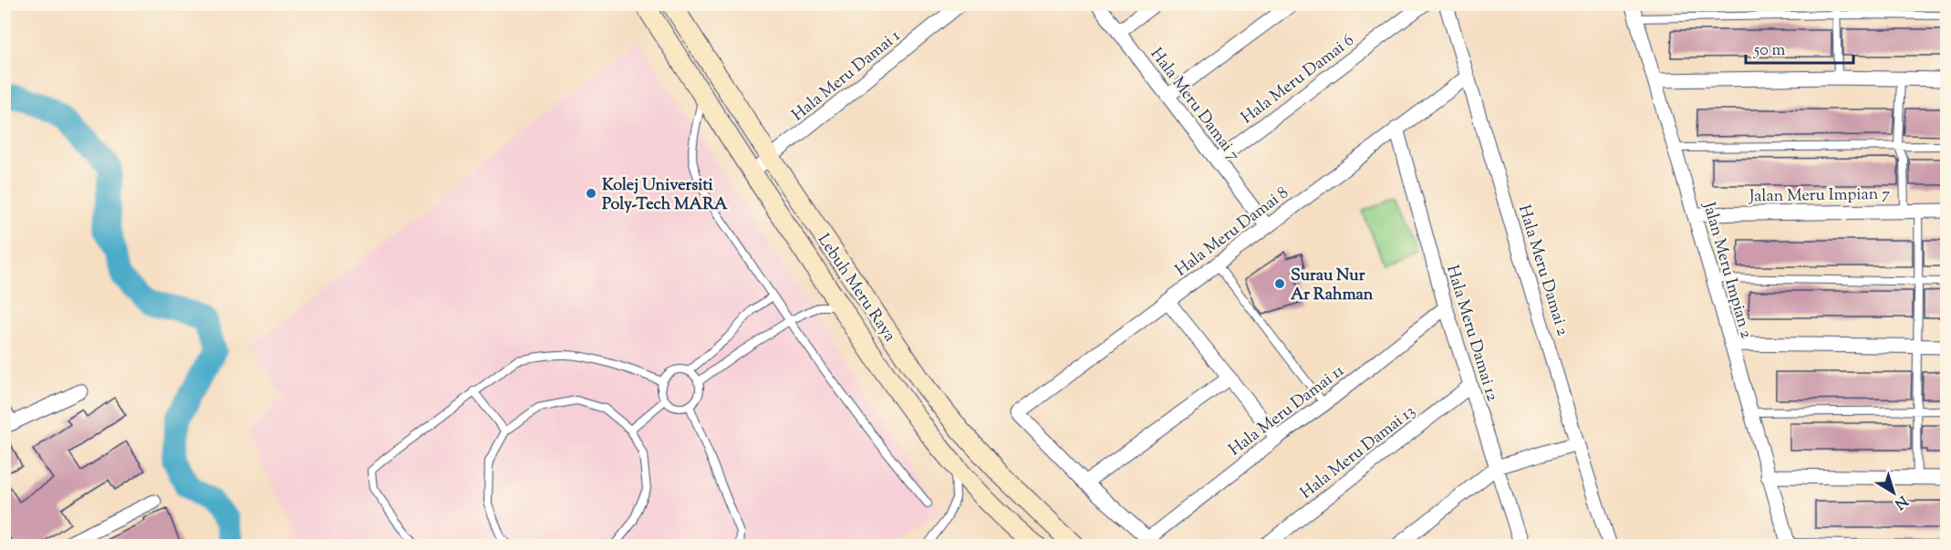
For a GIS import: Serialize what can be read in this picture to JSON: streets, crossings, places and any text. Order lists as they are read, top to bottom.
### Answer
{
  "streets": {
    "main road": ["Lebuh Meru Raya"],
    "street": [
      "Hala Meru Damai 1",
      "Hala Meru Damai 6",
      "Hala Meru Damai 7",
      "Jalan Meru Impian 7",
      "Hala Meru Damai 8",
      "Hala Meru Damai 2",
      "Jalan Meru Impian 2",
      "Hala Meru Damai 12",
      "Hala Meru Damai 11",
      "Hala Meru Damai 13"
    ]
  },
  "crossings": [
    ["Hala Meru Damai 1", "Lebuh Meru Raya"],
    ["Hala Meru Damai 6", "Hala Meru Damai 7"],
    ["Hala Meru Damai 7", "Hala Meru Damai 8"],
    ["Jalan Meru Impian 7", "Jalan Meru Impian 2"],
    ["Hala Meru Damai 8", "Hala Meru Damai 2"],
    ["Hala Meru Damai 8", "Hala Meru Damai 12"],
    ["Hala Meru Damai 12", "Hala Meru Damai 11"],
    ["Hala Meru Damai 12", "Hala Meru Damai 13"]
  ],
  "places": ["Kolej Universiti Poly-Tech MARA", "Surau Nur Ar Rahman"],
  "scale_bar": "50 m",
  "north": "bottom right"
}
